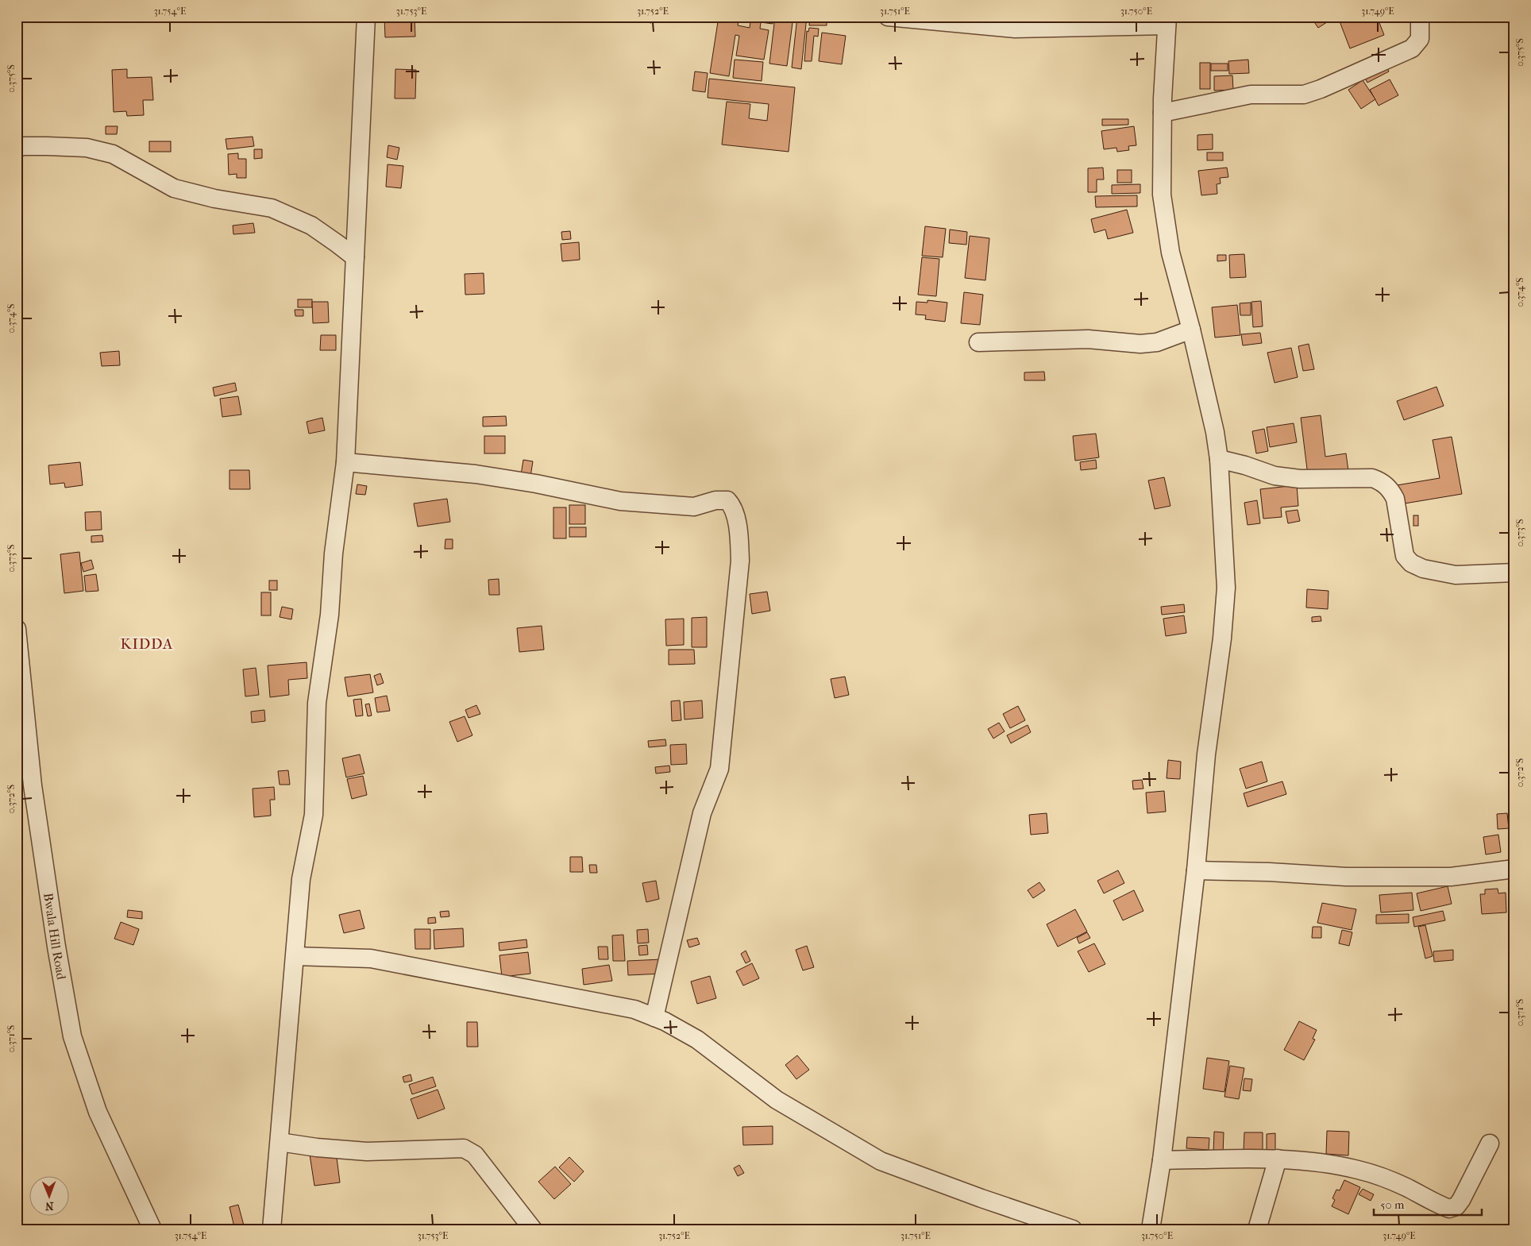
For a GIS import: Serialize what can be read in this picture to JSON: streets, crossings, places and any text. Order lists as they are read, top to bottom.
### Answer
{
  "streets": {
    "street": ["Bwala Hill Road"]
  },
  "districts": ["KIDDA"],
  "scale_bar": "50 m",
  "north": "bottom",
  "coordinates": [
    "31.754°E",
    "31.753°E",
    "31.752°E",
    "31.751°E",
    "31.750°E",
    "31.749°E",
    "0.375°S",
    "0.374°S",
    "0.373°S",
    "0.372°S",
    "0.371°S"
  ]
}
